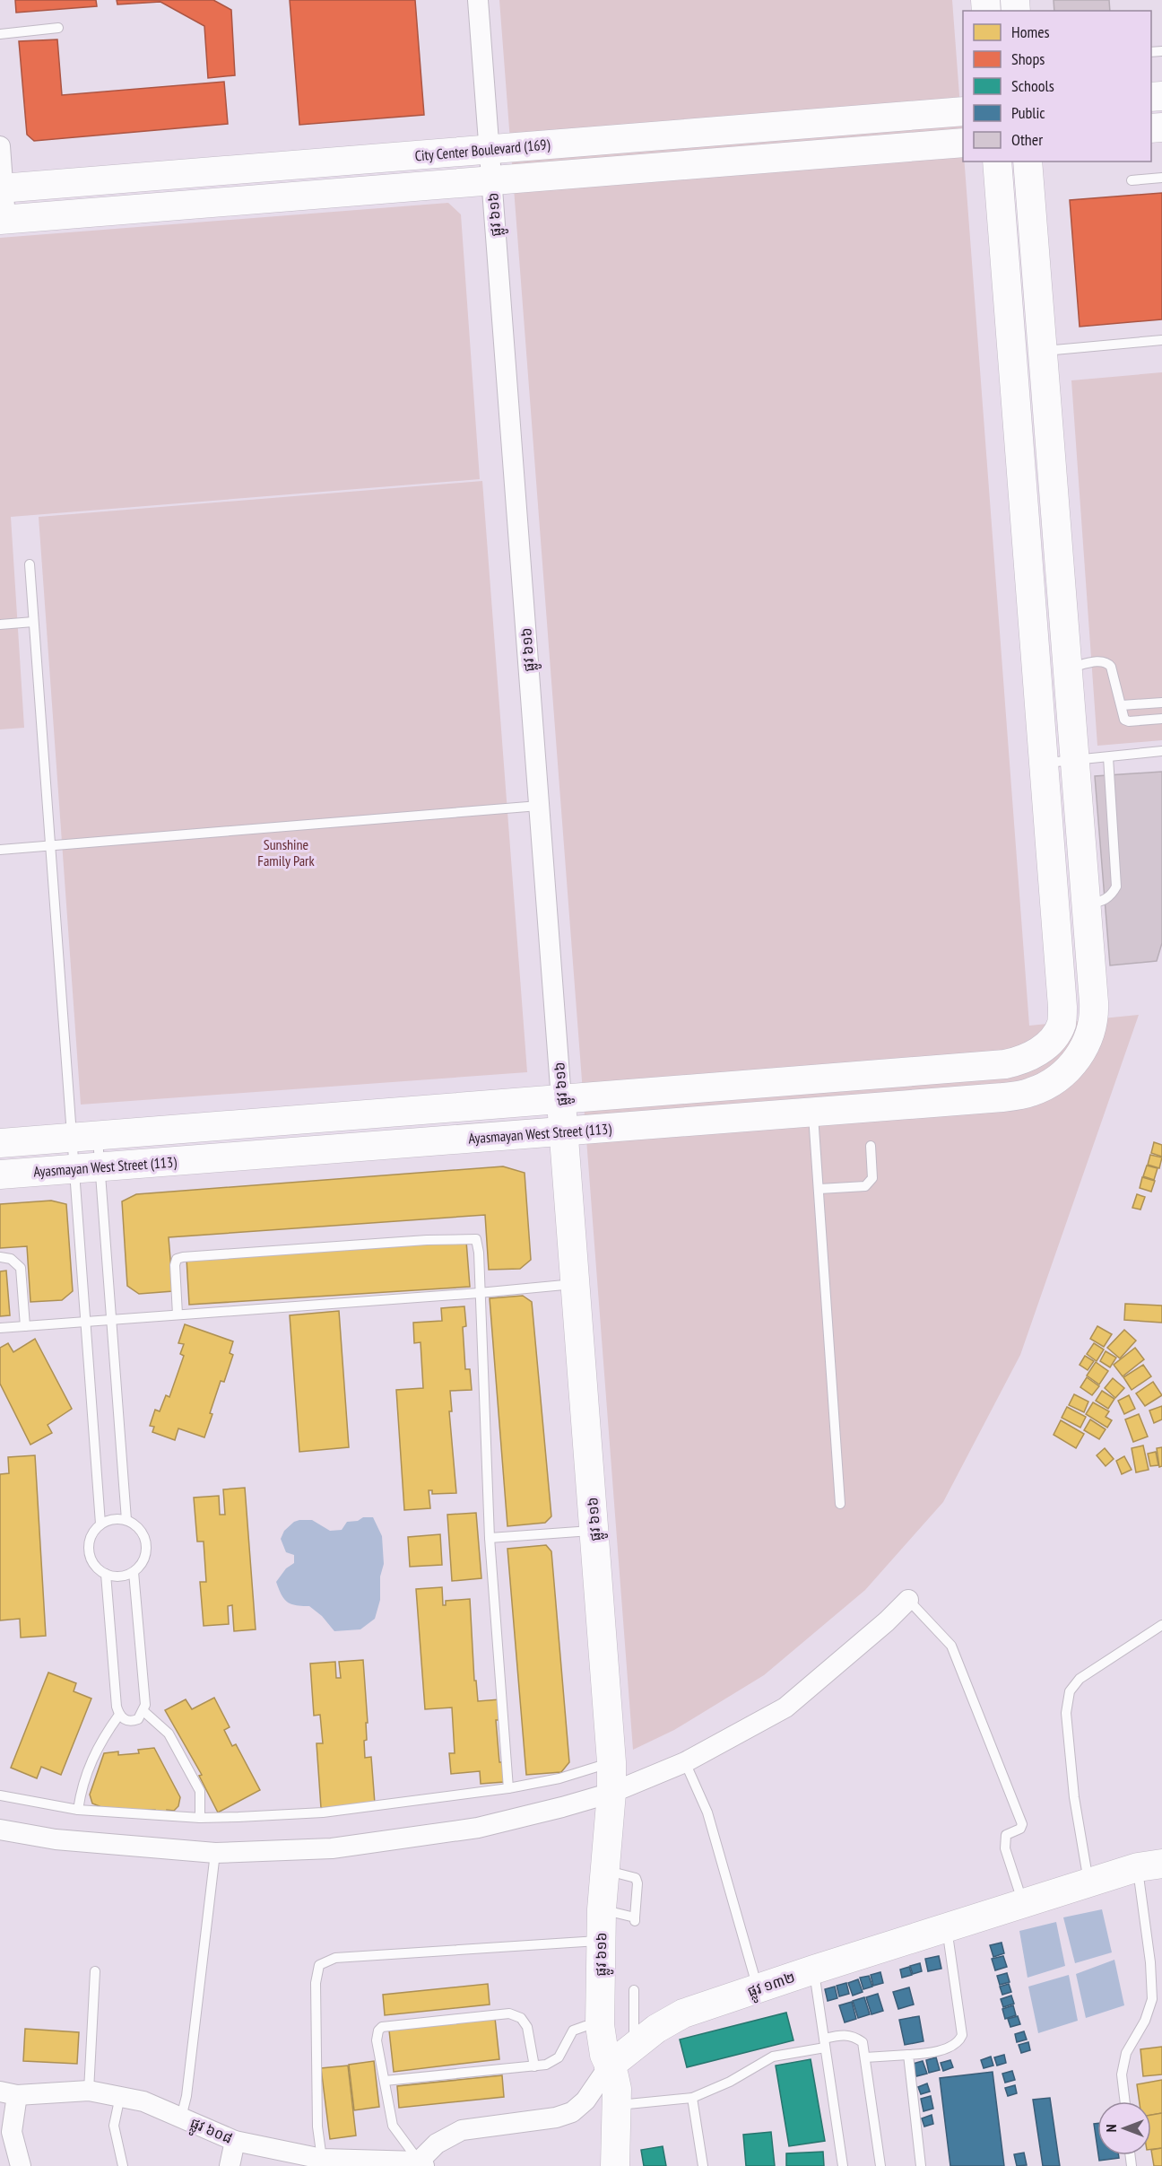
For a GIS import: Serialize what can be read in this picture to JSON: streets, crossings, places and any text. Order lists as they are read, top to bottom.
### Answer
{
  "streets": {
    "street": [
      "City Center Boulevard (169)",
      "ផ្លូវ ៦១៦",
      "Ayasmayan West Street (113)",
      "ផ្លូវ ១៣២",
      "ផ្លូវ ៦០៨"
    ]
  },
  "crossings": [
    ["City Center Boulevard (169)", "ផ្លូវ ៦១៦"],
    ["ផ្លូវ ៦១៦", "Ayasmayan West Street (113)"],
    ["ផ្លូវ ៦១៦", "ផ្លូវ ១៣២"],
    ["ផ្លូវ ១៣២", "ផ្លូវ ៦០៨"]
  ],
  "parks": ["Sunshine Family Park"],
  "legend": [
    "Homes",
    "Shops",
    "Schools",
    "Public",
    "Other"
  ],
  "north": "left"
}
